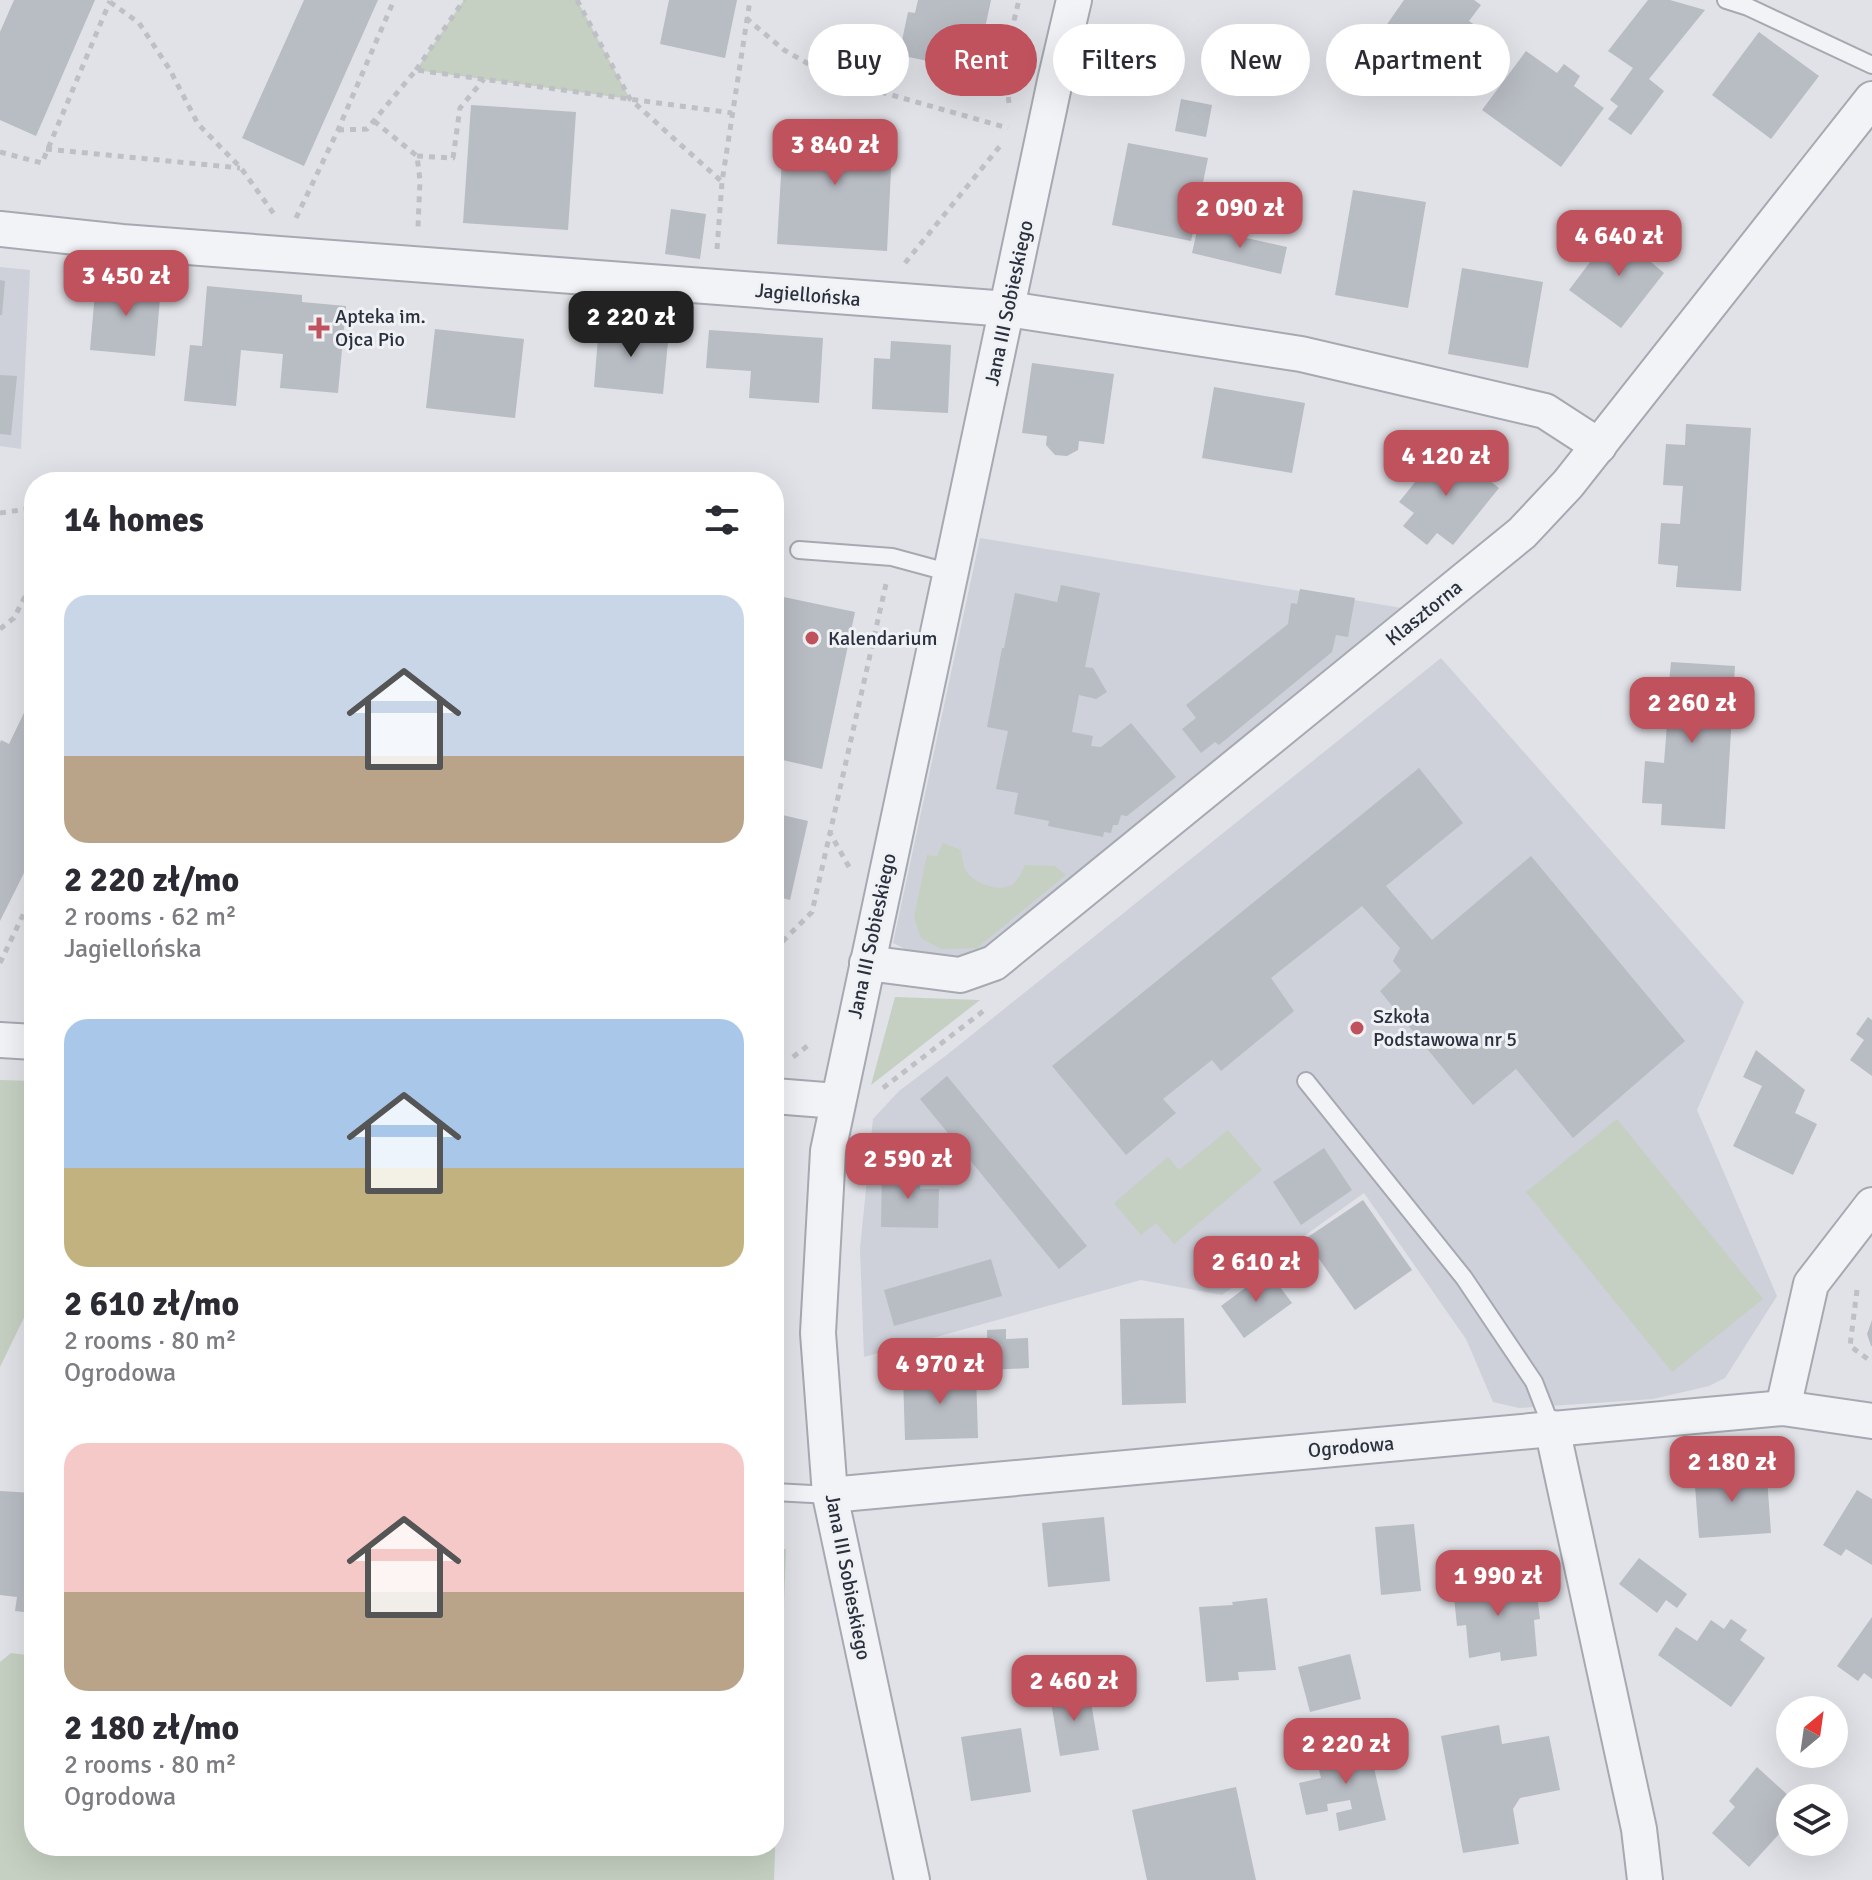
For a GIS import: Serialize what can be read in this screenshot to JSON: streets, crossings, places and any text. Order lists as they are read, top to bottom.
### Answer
{
  "streets": {
    "street": [
      "Jagiellońska",
      "Jana III Sobieskiego",
      "Klasztorna",
      "Ogrodowa"
    ]
  },
  "crossings": [
    ["Jagiellońska", "Jana III Sobieskiego"],
    ["Jagiellońska", "Klasztorna"],
    ["Jana III Sobieskiego", "Klasztorna"],
    ["Jana III Sobieskiego", "Ogrodowa"]
  ],
  "places": {
    "health": ["Apteka im. Ojca Pio"],
    "other": ["Kalendarium", "Szkoła Podstawowa nr 5"]
  },
  "north": "top right",
  "page": {
    "chip": [
      "Buy",
      "Rent",
      "Filters",
      "New",
      "Apartment"
    ],
    "price": [
      "3 840 zł",
      "2 090 zł",
      "4 640 zł",
      "3 450 zł",
      "2 220 zł",
      "4 120 zł",
      "2 260 zł",
      "2 590 zł",
      "2 610 zł",
      "4 970 zł",
      "2 180 zł",
      "1 990 zł",
      "2 460 zł",
      "2 220 zł"
    ],
    "heading": "14 homes",
    "list": [
      {
        "name": "2 220 zł/mo",
        "note": "2 rooms · 62 m² · Jagiellońska"
      },
      {
        "name": "2 610 zł/mo",
        "note": "2 rooms · 80 m² · Ogrodowa"
      },
      {
        "name": "2 180 zł/mo",
        "note": "2 rooms · 80 m² · Ogrodowa"
      }
    ]
  }
}
